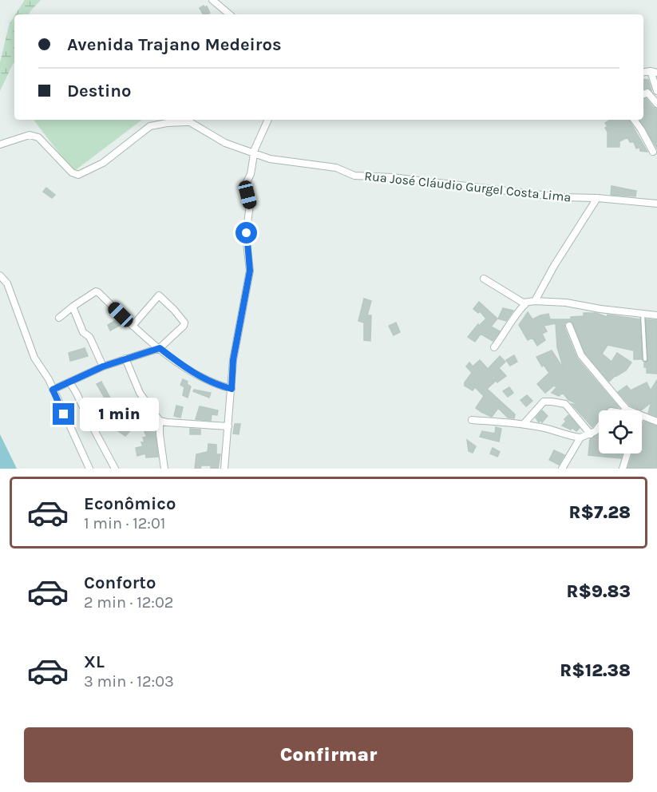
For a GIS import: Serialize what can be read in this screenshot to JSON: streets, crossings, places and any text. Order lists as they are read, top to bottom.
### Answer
{
  "streets": {
    "street": ["Rua José Cláudio Gurgel Costa Lima"]
  },
  "page": {
    "banner": ["Avenida Trajano Medeiros", "Destino"],
    "bubble": "1 min",
    "list": [
      {
        "name": "Econômico",
        "note": "1 min · 12:01",
        "value": "R$7.28"
      },
      {
        "name": "Conforto",
        "note": "2 min · 12:02",
        "value": "R$9.83"
      },
      {
        "name": "XL",
        "note": "3 min · 12:03",
        "value": "R$12.38"
      }
    ],
    "buttons": "Confirmar"
  }
}
